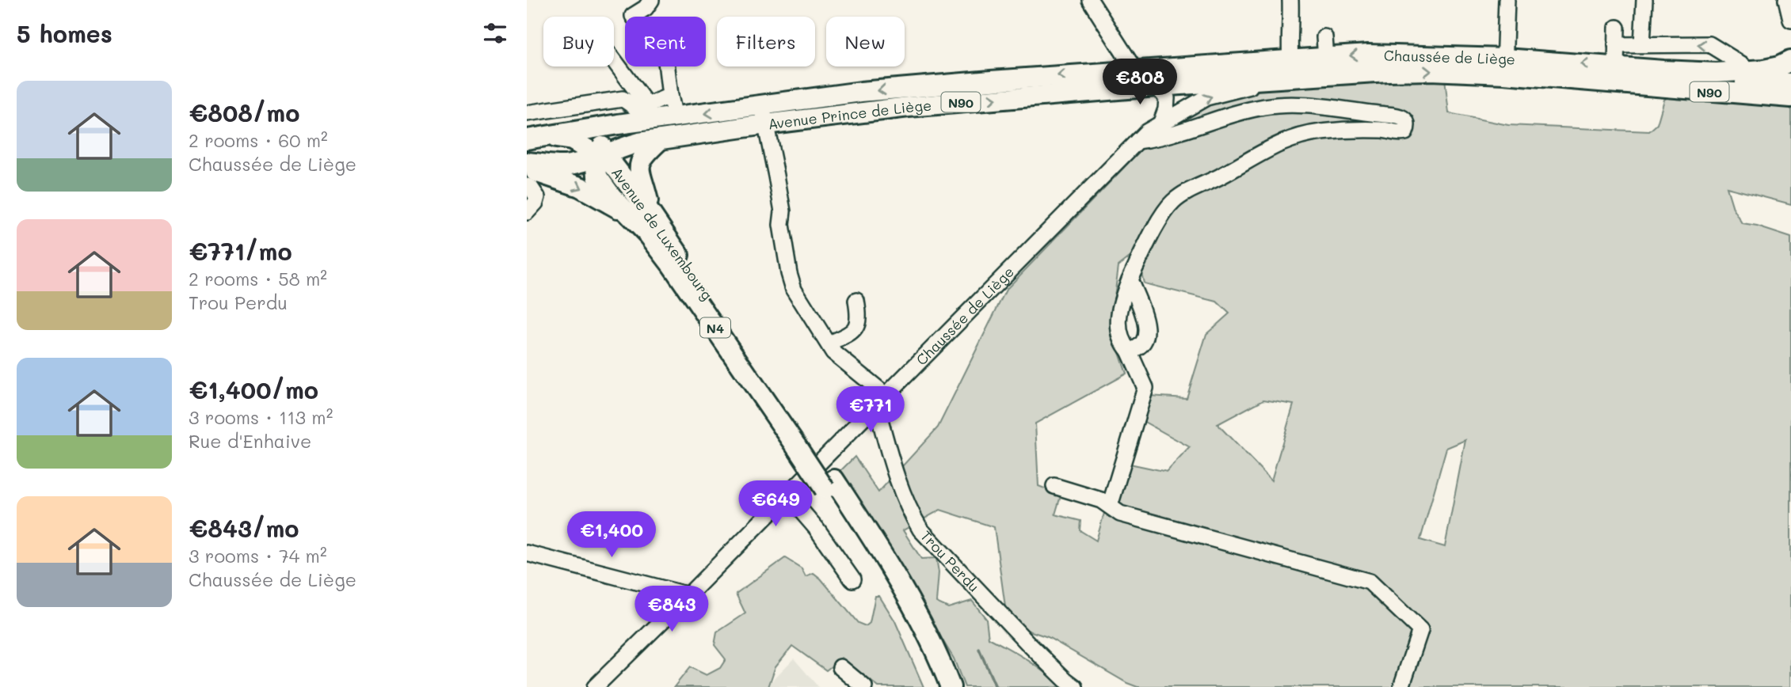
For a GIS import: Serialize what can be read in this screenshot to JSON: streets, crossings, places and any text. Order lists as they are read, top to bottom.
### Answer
{
  "streets": {
    "main road": [
      "Chaussée de Liège",
      "N90",
      "Avenue Prince de Liège",
      "Avenue de Luxembourg",
      "N4"
    ],
    "street": ["Trou Perdu"]
  },
  "crossings": [
    ["Chaussée de Liège", "N90"],
    ["Chaussée de Liège", "Avenue Prince de Liège"],
    ["Chaussée de Liège", "Trou Perdu"],
    ["Avenue Prince de Liège", "Avenue de Luxembourg"],
    ["Avenue Prince de Liège", "N4"],
    ["Avenue de Luxembourg", "N4"]
  ],
  "page": {
    "heading": "5 homes",
    "chip": [
      "Buy",
      "Rent",
      "Filters",
      "New"
    ],
    "price": [
      "€808",
      "€771",
      "€649",
      "€1,400",
      "€843"
    ],
    "list": [
      {
        "name": "€808/mo",
        "note": "2 rooms · 60 m² · Chaussée de Liège"
      },
      {
        "name": "€771/mo",
        "note": "2 rooms · 58 m² · Trou Perdu"
      },
      {
        "name": "€1,400/mo",
        "note": "3 rooms · 113 m² · Rue d'Enhaive"
      },
      {
        "name": "€843/mo",
        "note": "3 rooms · 74 m² · Chaussée de Liège"
      }
    ]
  }
}
